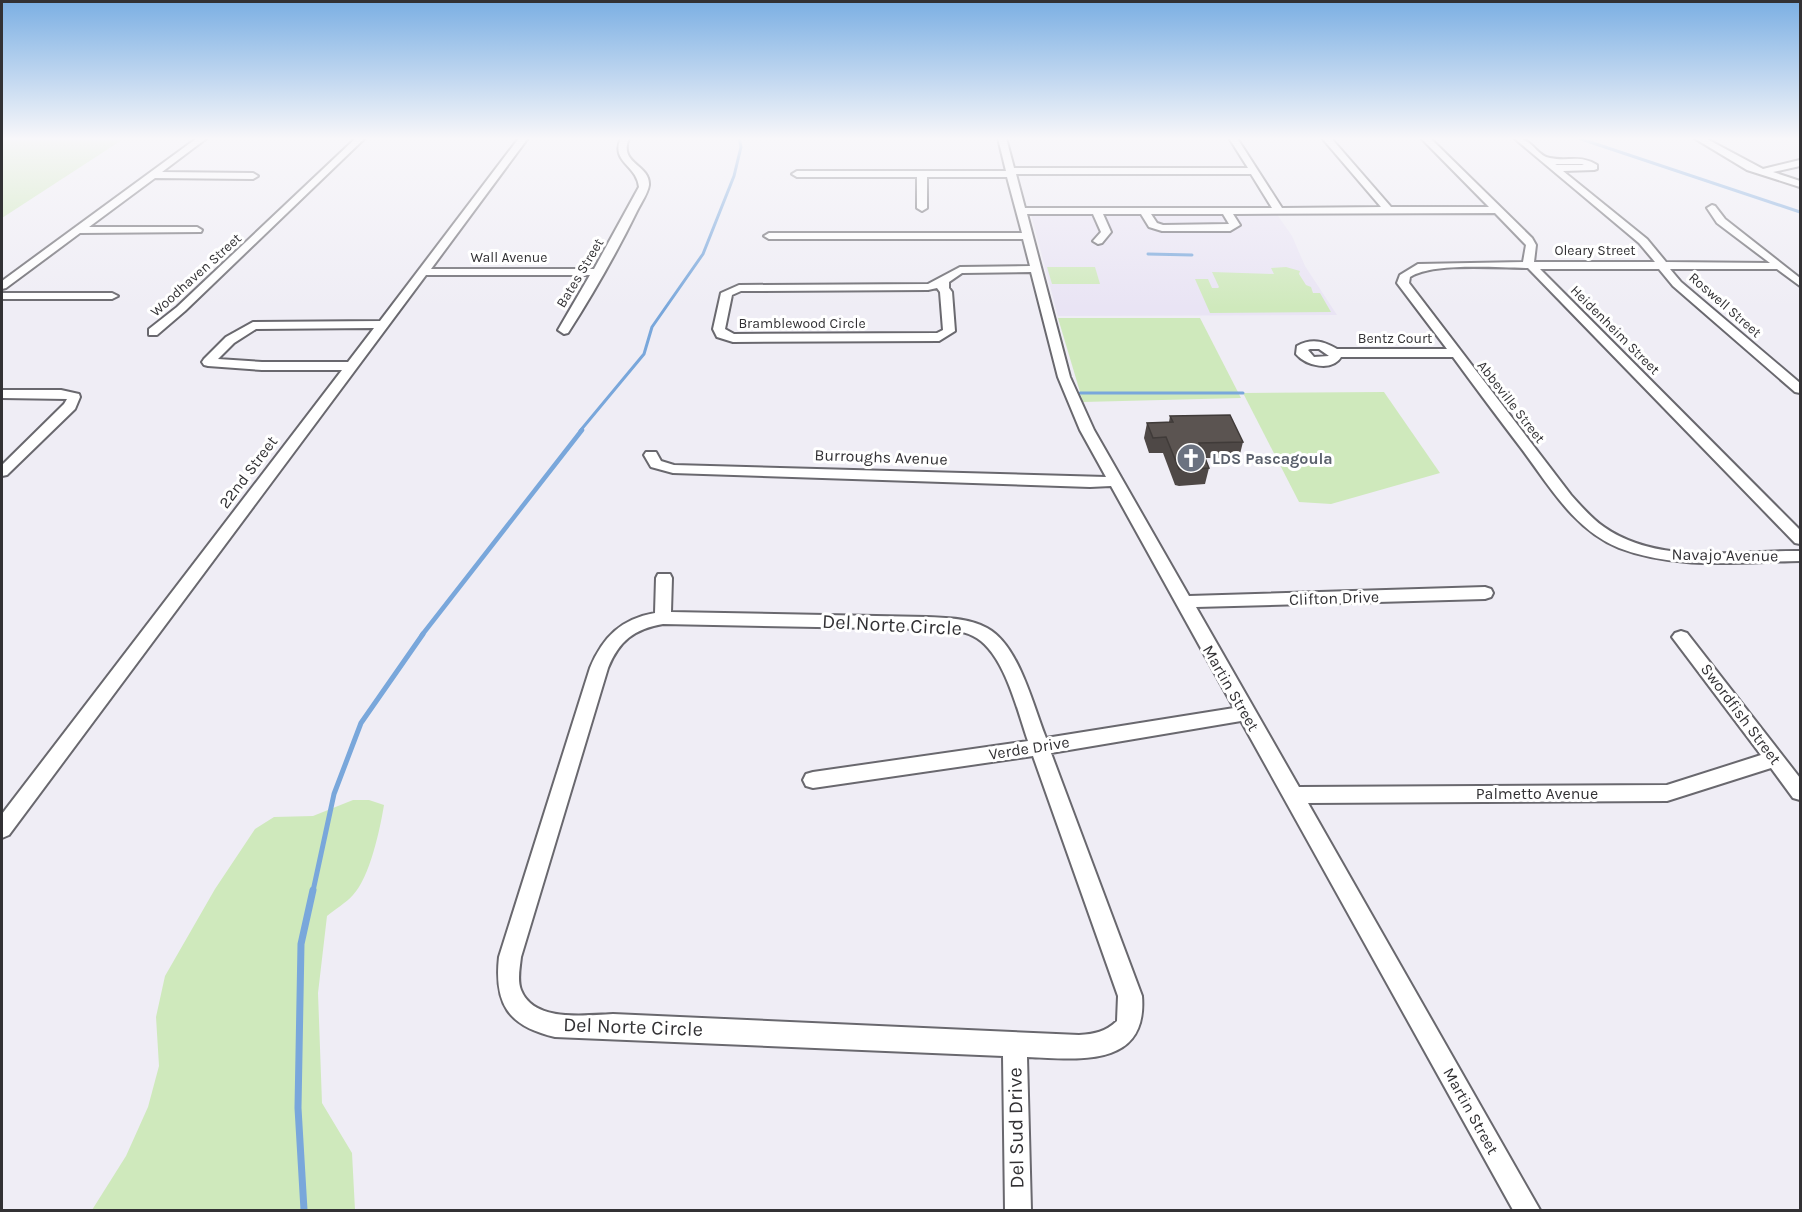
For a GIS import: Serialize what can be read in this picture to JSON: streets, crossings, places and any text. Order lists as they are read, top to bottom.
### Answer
{
  "streets": {
    "street": [
      "Oleary Street",
      "Wall Avenue",
      "Bates Street",
      "Woodhaven Street",
      "Roswell Street",
      "Bramblewood Circle",
      "Heidenheim Street",
      "Bentz Court",
      "Abbeville Street",
      "Burroughs Avenue",
      "22nd Street",
      "Navajo Avenue",
      "Clifton Drive",
      "Del Norte Circle",
      "Martin Street",
      "Swordfish Street",
      "Verde Drive",
      "Palmetto Avenue",
      "Del Sud Drive"
    ]
  },
  "crossings": [
    ["Oleary Street", "Roswell Street"],
    ["Oleary Street", "Heidenheim Street"],
    ["Oleary Street", "Abbeville Street"],
    ["Wall Avenue", "Bates Street"],
    ["Wall Avenue", "22nd Street"],
    ["Bramblewood Circle", "Martin Street"],
    ["Bentz Court", "Abbeville Street"],
    ["Abbeville Street", "Navajo Avenue"],
    ["Burroughs Avenue", "Martin Street"],
    ["Clifton Drive", "Martin Street"],
    ["Del Norte Circle", "Verde Drive"],
    ["Del Norte Circle", "Del Sud Drive"],
    ["Martin Street", "Verde Drive"],
    ["Martin Street", "Palmetto Avenue"],
    ["Swordfish Street", "Palmetto Avenue"]
  ],
  "places": {
    "church": ["LDS Pascagoula"]
  }
}
